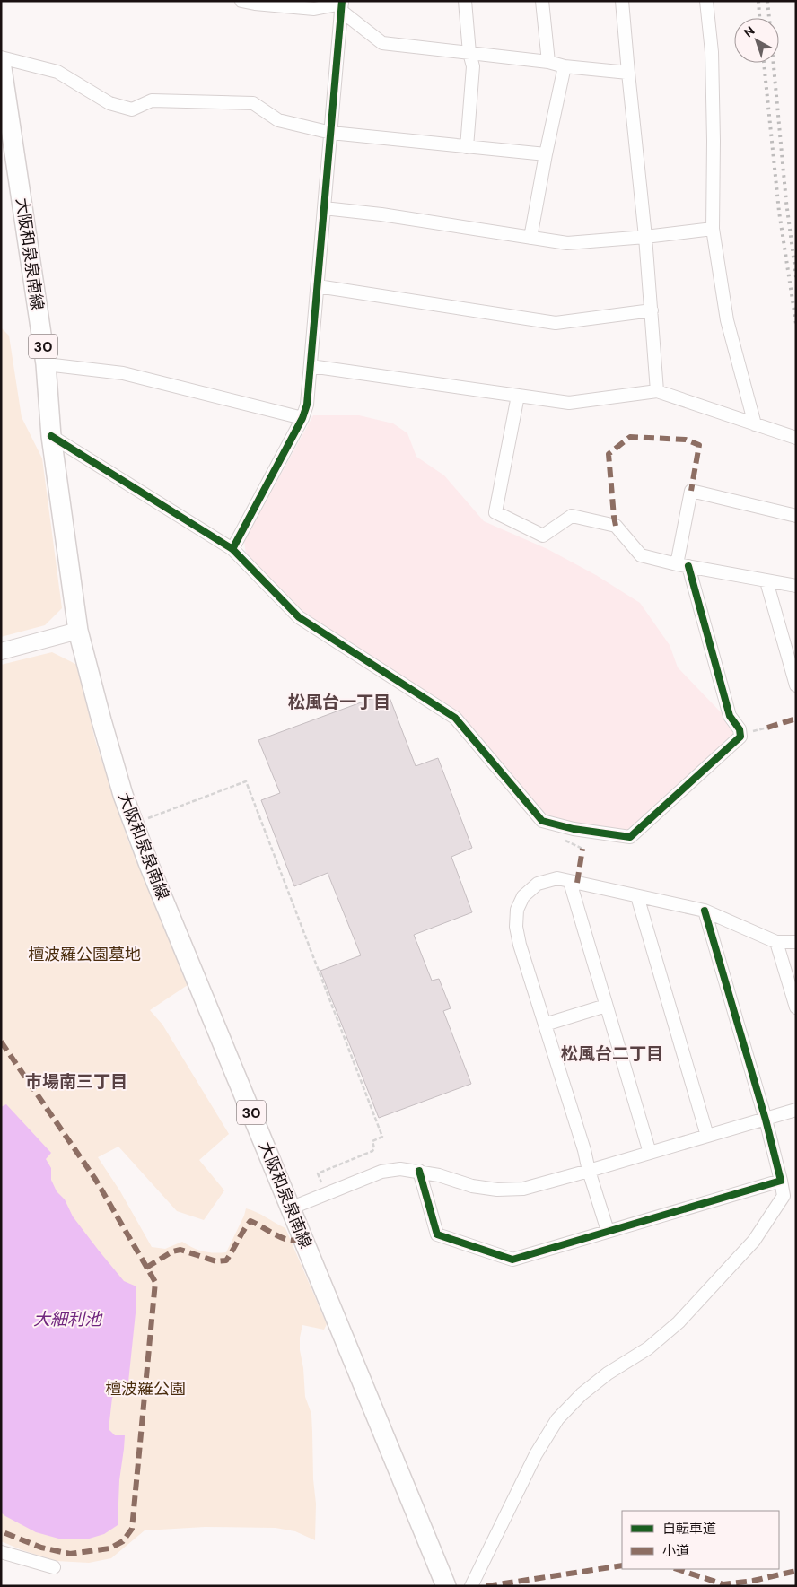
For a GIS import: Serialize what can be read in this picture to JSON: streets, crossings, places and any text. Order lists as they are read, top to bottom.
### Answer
{
  "streets": {
    "main road": ["大阪和泉泉南線", "30"]
  },
  "districts": ["松風台一丁目", "松風台二丁目", "市場南三丁目"],
  "water": ["大細利池"],
  "parks": ["檀波羅公園墓地", "檀波羅公園"],
  "legend": ["自転車道", "小道"],
  "north": "top left"
}
